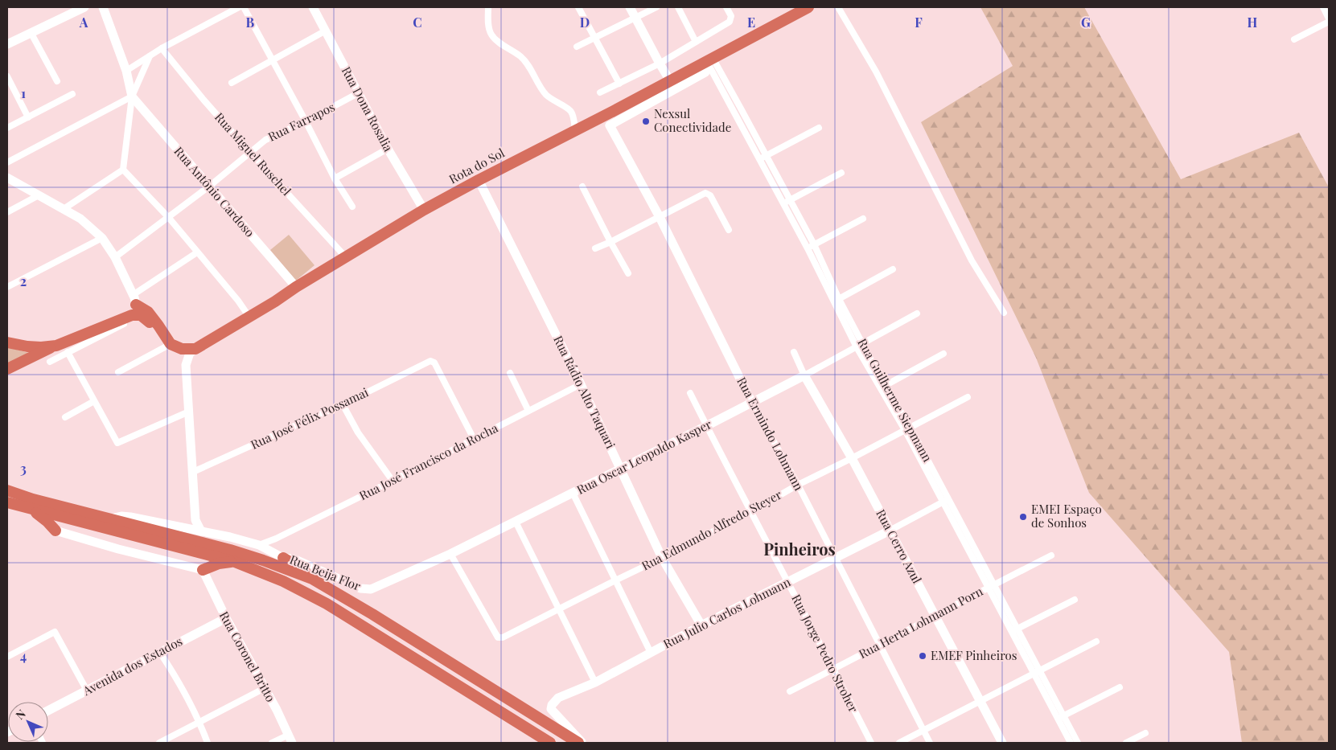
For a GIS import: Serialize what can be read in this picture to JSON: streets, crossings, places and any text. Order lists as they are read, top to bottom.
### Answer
{
  "streets": {
    "highway": ["Rota do Sol"],
    "street": [
      "Rua Dona Rosalia",
      "Rua Farrapos",
      "Rua Miguel Ruschel",
      "Rua Antônio Cardoso",
      "Rua Rádio Alto Taquari",
      "Rua Guilherme Siepmann",
      "Rua José Félix Possamai",
      "Rua Ermindo Lohmann",
      "Rua Oscar Leopoldo Kasper",
      "Rua José Francisco da Rocha",
      "Rua Edmundo Alfredo Steyer",
      "Rua Cerro Azul",
      "Rua Beija Flor",
      "Rua Julio Carlos Lohmann",
      "Rua Herta Lohmann Porn",
      "Rua Jorge Pedro Stroher",
      "Rua Coronel Britto",
      "Avenida dos Estados"
    ]
  },
  "crossings": [
    ["Rua Dona Rosalia", "Rua Farrapos"],
    ["Rua Dona Rosalia", "Rota do Sol"],
    ["Rua Farrapos", "Rua Miguel Ruschel"],
    ["Rua Farrapos", "Rua Antônio Cardoso"],
    ["Rua Miguel Ruschel", "Rota do Sol"],
    ["Rota do Sol", "Rua Antônio Cardoso"],
    ["Rota do Sol", "Rua Rádio Alto Taquari"],
    ["Rota do Sol", "Rua Guilherme Siepmann"],
    ["Rua Rádio Alto Taquari", "Rua Oscar Leopoldo Kasper"],
    ["Rua Rádio Alto Taquari", "Rua José Francisco da Rocha"],
    ["Rua Rádio Alto Taquari", "Rua Edmundo Alfredo Steyer"],
    ["Rua Rádio Alto Taquari", "Rua Julio Carlos Lohmann"],
    ["Rua Guilherme Siepmann", "Rua Oscar Leopoldo Kasper"],
    ["Rua Guilherme Siepmann", "Rua Edmundo Alfredo Steyer"],
    ["Rua Guilherme Siepmann", "Rua Julio Carlos Lohmann"],
    ["Rua Guilherme Siepmann", "Rua Herta Lohmann Porn"],
    ["Rua José Félix Possamai", "Rua José Francisco da Rocha"],
    ["Rua Ermindo Lohmann", "Rua Oscar Leopoldo Kasper"],
    ["Rua Ermindo Lohmann", "Rua Edmundo Alfredo Steyer"],
    ["Rua Ermindo Lohmann", "Rua Julio Carlos Lohmann"],
    ["Rua Ermindo Lohmann", "Rua Herta Lohmann Porn"],
    ["Rua Oscar Leopoldo Kasper", "Rua Edmundo Alfredo Steyer"],
    ["Rua Oscar Leopoldo Kasper", "Rua Cerro Azul"],
    ["Rua Oscar Leopoldo Kasper", "Rua Beija Flor"],
    ["Rua Oscar Leopoldo Kasper", "Rua Jorge Pedro Stroher"],
    ["Rua José Francisco da Rocha", "Rua Beija Flor"],
    ["Rua Edmundo Alfredo Steyer", "Rua Cerro Azul"],
    ["Rua Edmundo Alfredo Steyer", "Rua Jorge Pedro Stroher"],
    ["Rua Cerro Azul", "Rua Julio Carlos Lohmann"],
    ["Rua Cerro Azul", "Rua Herta Lohmann Porn"],
    ["Rua Julio Carlos Lohmann", "Rua Jorge Pedro Stroher"],
    ["Rua Herta Lohmann Porn", "Rua Jorge Pedro Stroher"],
    ["Rua Coronel Britto", "Avenida dos Estados"]
  ],
  "districts": ["Pinheiros"],
  "places": ["Nexsul Conectividade", "EMEI Espaço de Sonhos", "EMEF Pinheiros"],
  "north": "top left",
  "grid": {
    "columns": [
      "A",
      "B",
      "C",
      "D",
      "E",
      "F",
      "G",
      "H"
    ],
    "rows": [
      "1",
      "2",
      "3",
      "4"
    ]
  }
}
